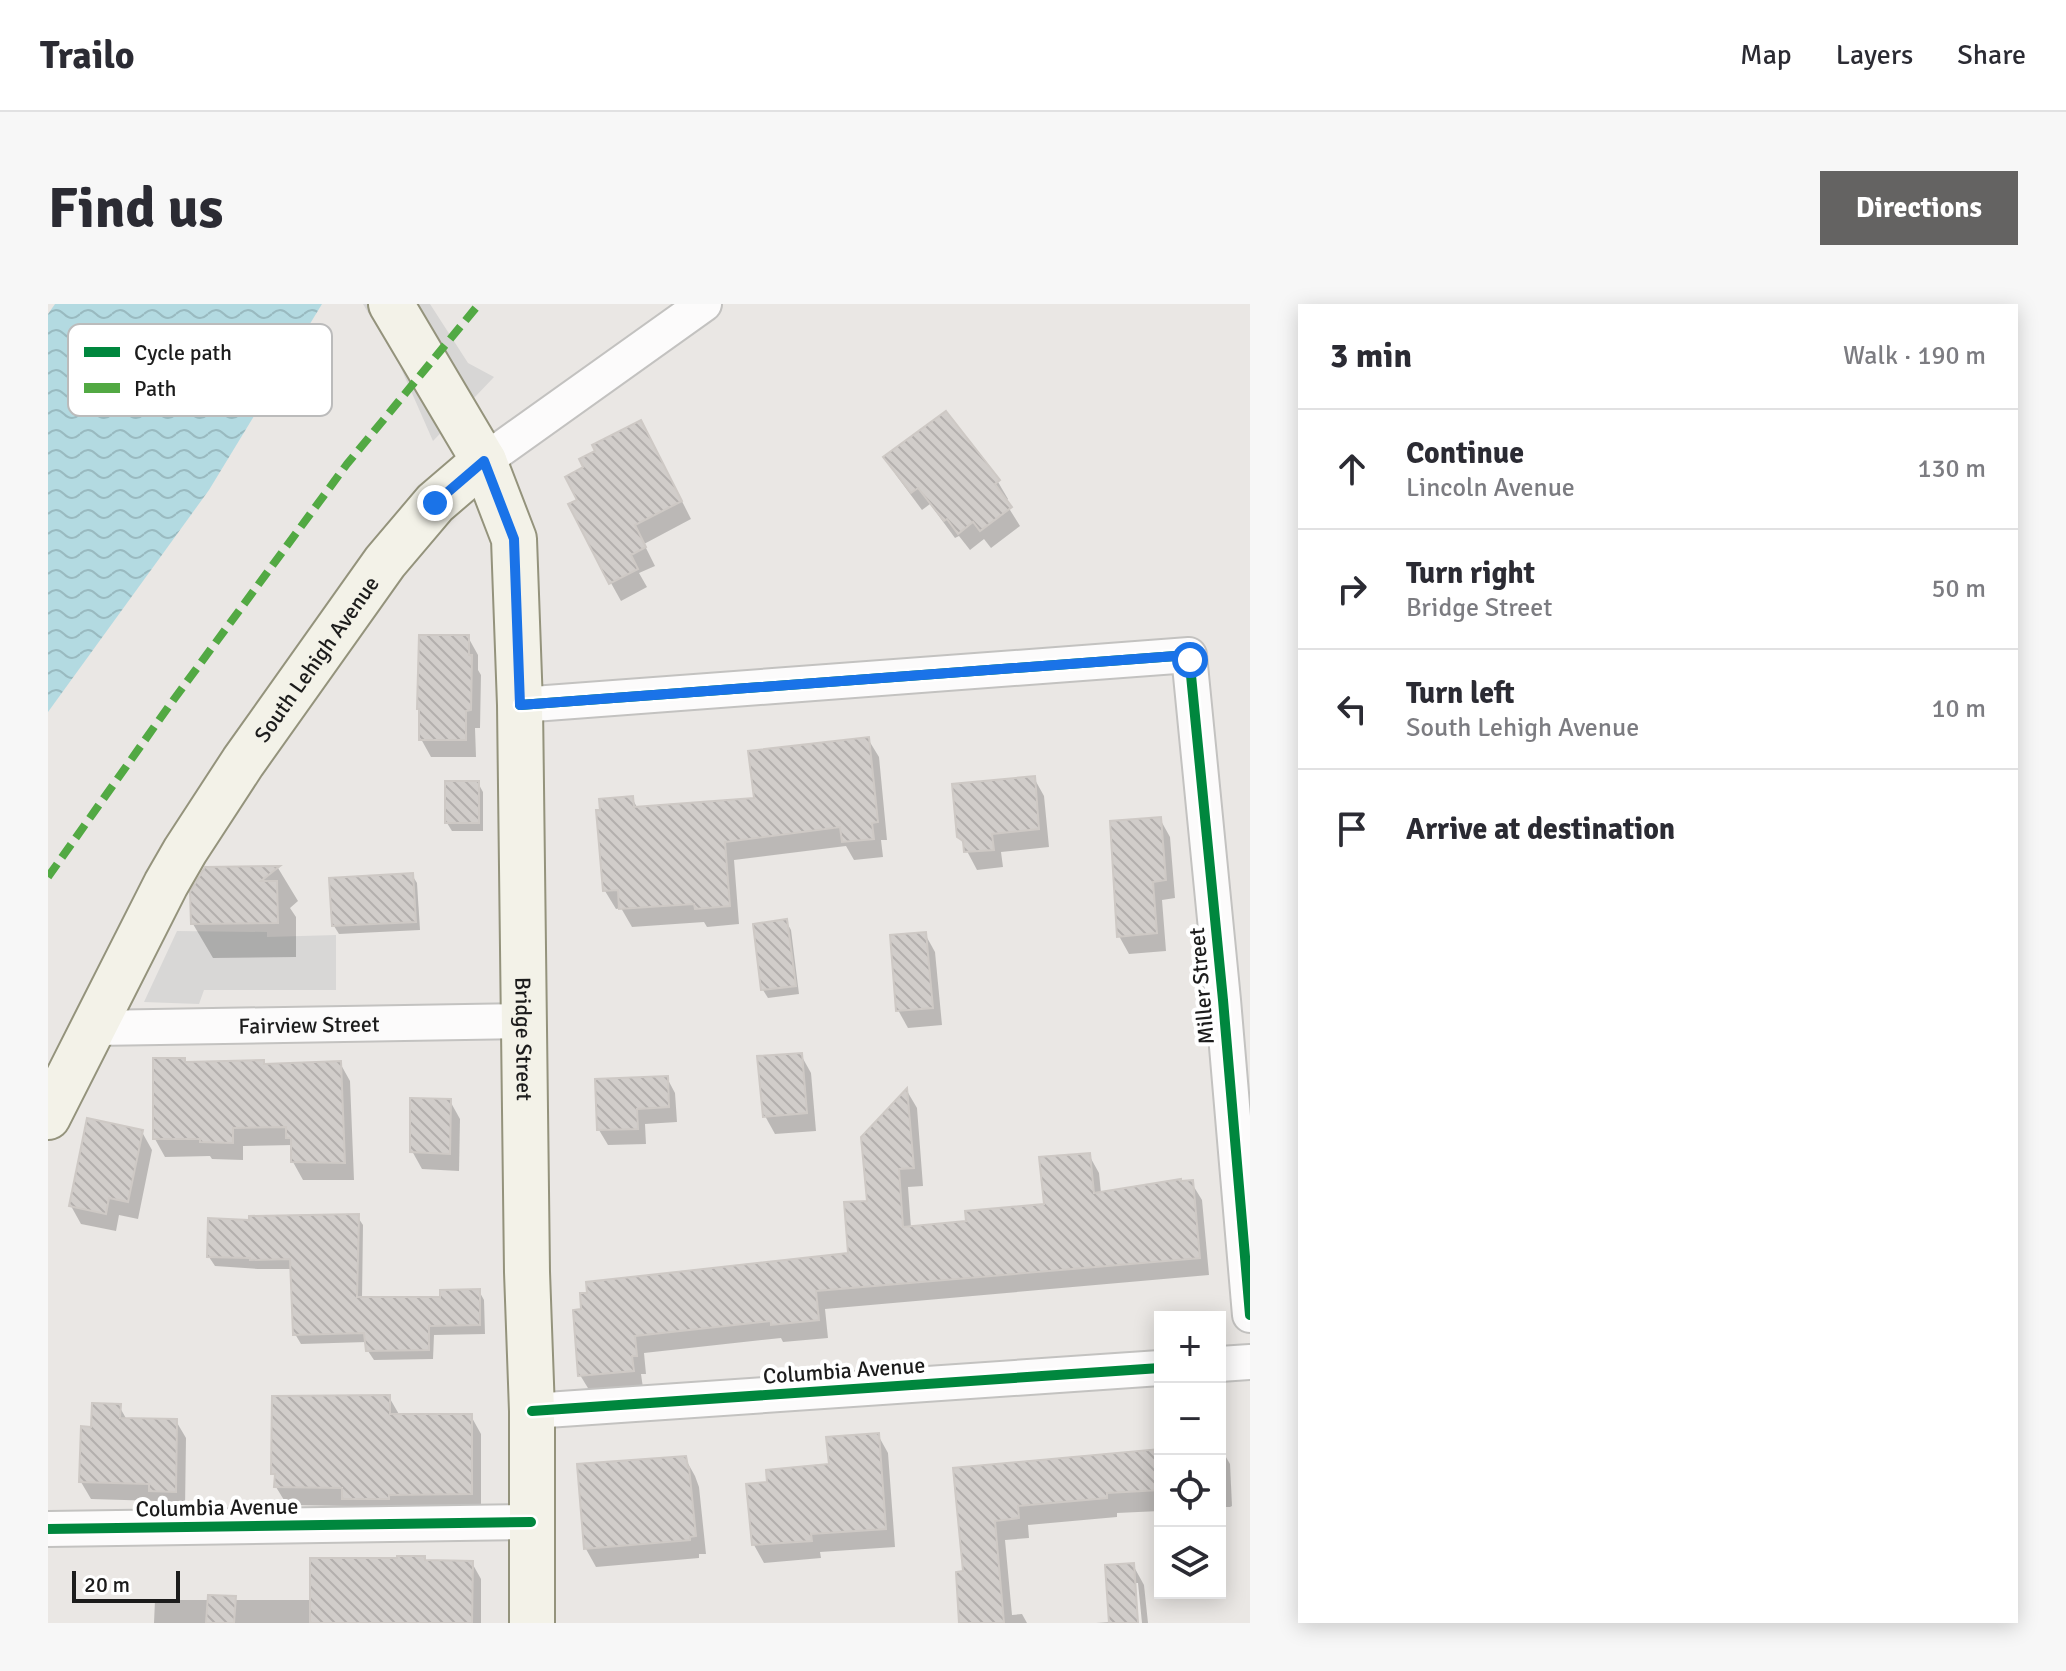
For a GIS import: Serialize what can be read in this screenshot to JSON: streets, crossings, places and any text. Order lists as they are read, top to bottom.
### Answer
{
  "streets": {
    "main road": ["South Lehigh Avenue", "Bridge Street"],
    "street": ["Miller Street", "Fairview Street", "Columbia Avenue"]
  },
  "crossings": [
    ["South Lehigh Avenue", "Fairview Street"],
    ["South Lehigh Avenue", "Bridge Street"],
    ["Miller Street", "Bridge Street"],
    ["Fairview Street", "Bridge Street"],
    ["Bridge Street", "Columbia Avenue"]
  ],
  "legend": ["Cycle path", "Path"],
  "scale_bar": "20 m",
  "page": {
    "header": "Trailo",
    "nav": ["Map", "Layers", "Share"],
    "buttons": "Directions",
    "title": "Find us",
    "heading": ["3 min", "Walk · 190 m"],
    "list": [
      ["Continue", "Lincoln Avenue", "130 m"],
      ["Turn right", "Bridge Street", "50 m"],
      ["Turn left", "South Lehigh Avenue", "10 m"],
      "Arrive at destination"
    ],
    "map_buttons": ["+", "−"],
    "scale": "20 m"
  }
}
